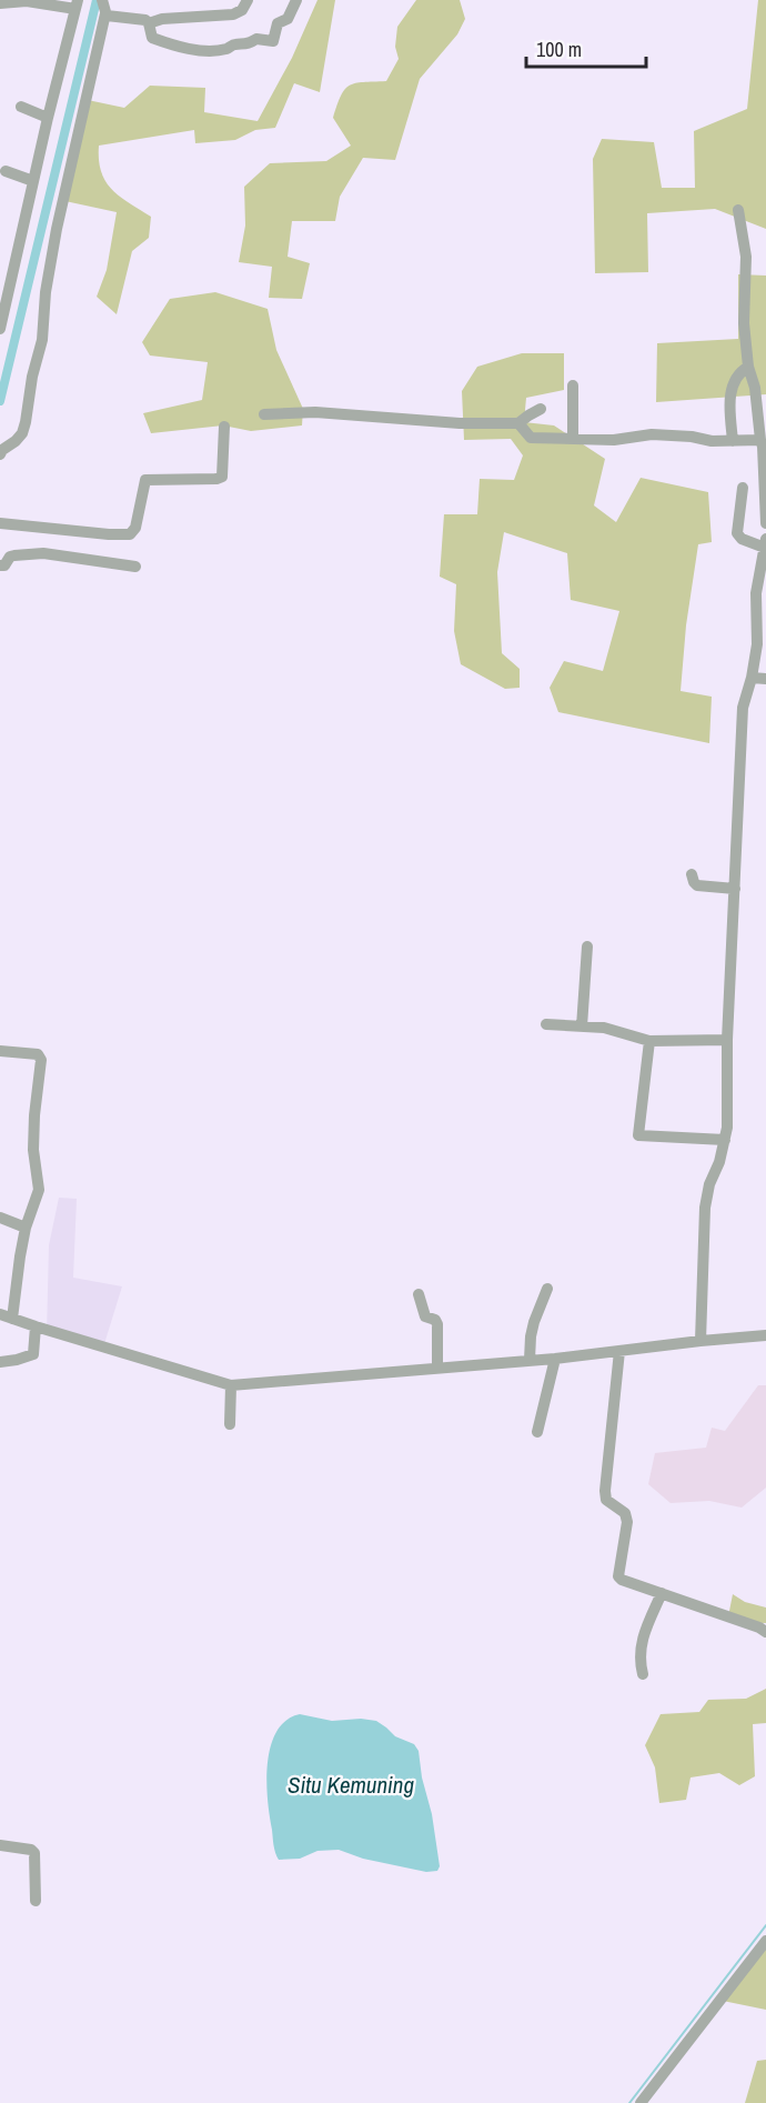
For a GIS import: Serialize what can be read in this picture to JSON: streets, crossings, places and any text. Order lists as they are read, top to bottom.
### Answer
{
  "water": ["Situ Kemuning"],
  "scale_bar": "100 m"
}
